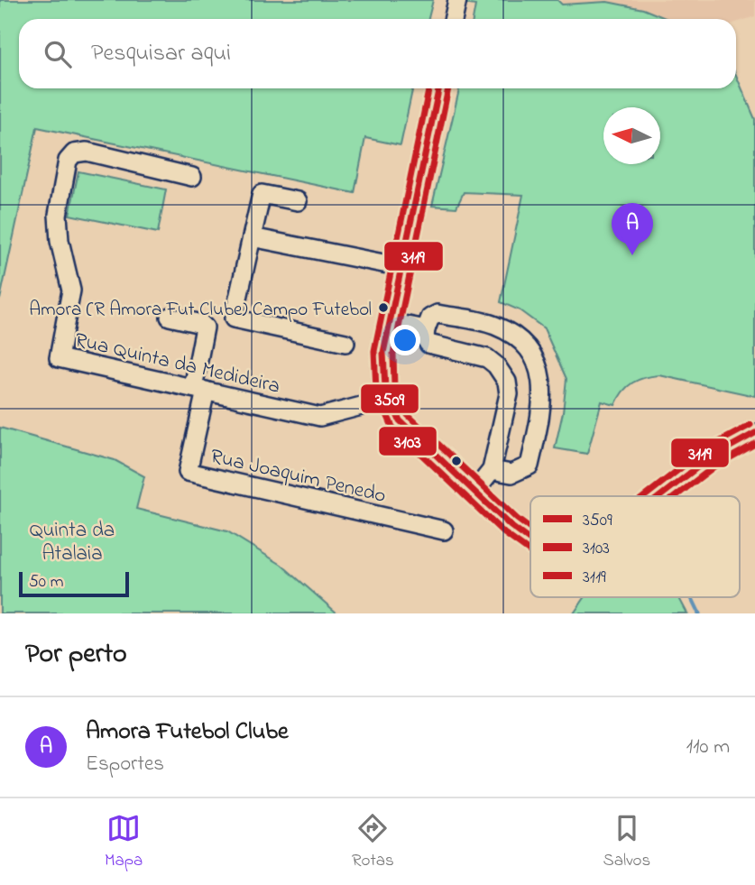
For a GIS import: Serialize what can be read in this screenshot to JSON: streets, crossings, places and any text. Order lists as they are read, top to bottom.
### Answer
{
  "streets": {
    "street": ["Rua Quinta da Medideira", "Rua Joaquim Penedo"]
  },
  "crossings": [
    ["Rua Quinta da Medideira", "Rua Joaquim Penedo"]
  ],
  "parks": ["Quinta da Atalaia"],
  "places": ["Amora (R Amora Fut Clube) Campo Futebol"],
  "lines": ["transit line 3509", "transit line 3103", "transit line 3119"],
  "legend": ["3509", "3103", "3119"],
  "scale_bar": "50 m",
  "north": "left",
  "page": {
    "search": "Pesquisar aqui",
    "pins": "A",
    "scale": "50 m",
    "heading": "Por perto",
    "list": [
      {
        "mark": "A",
        "name": "Amora Futebol Clube",
        "note": "Esportes",
        "value": "110 m"
      }
    ],
    "nav": ["Mapa", "Rotas", "Salvos"]
  }
}
